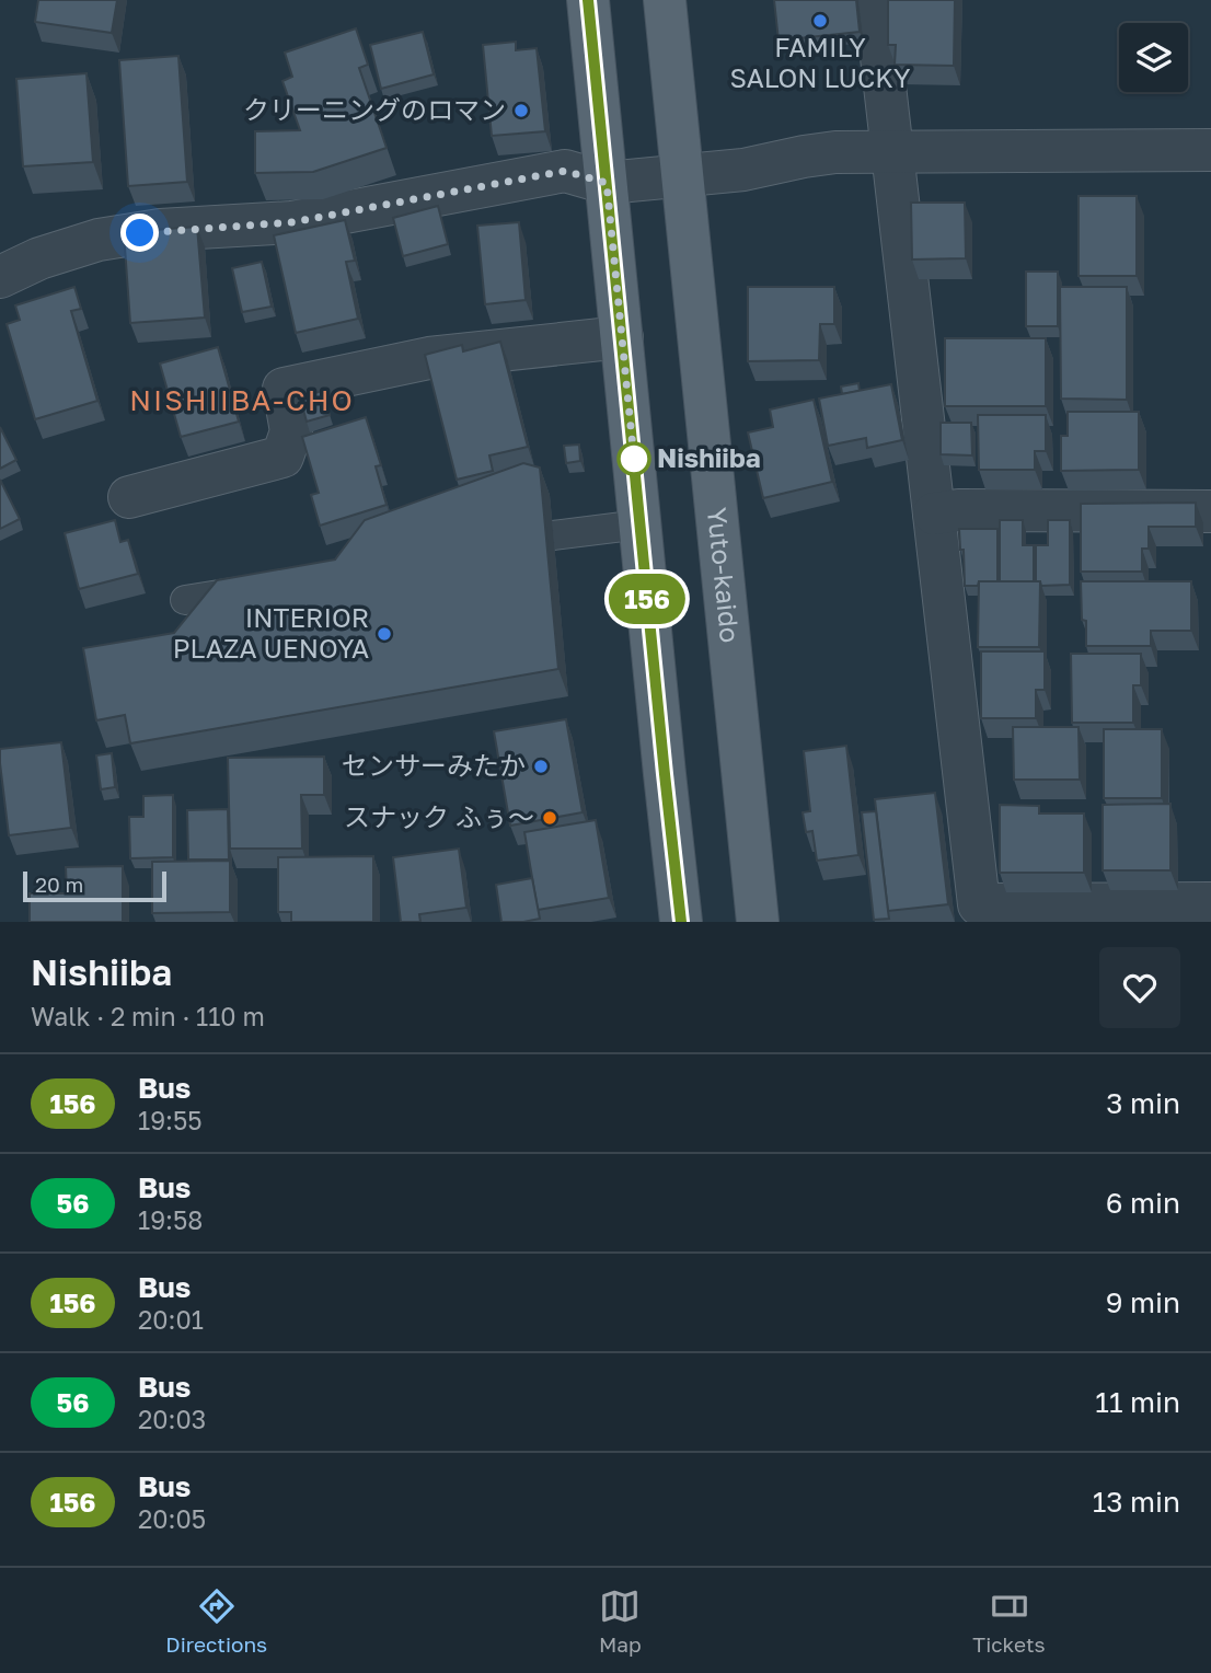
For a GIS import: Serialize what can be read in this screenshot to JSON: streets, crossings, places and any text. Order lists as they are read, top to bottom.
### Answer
{
  "streets": {
    "main road": ["Yuto-kaido"]
  },
  "districts": ["NISHIIBA-CHO"],
  "places": [
    "FAMILY SALON LUCKY",
    "クリーニングのロマン",
    "Nishiiba",
    "INTERIOR PLAZA UENOYA",
    "センサーみたか",
    "スナック ふぅ～"
  ],
  "lines": ["bus line 156"],
  "scale_bar": "20 m",
  "page": {
    "on_map": "156",
    "scale": "20 m",
    "heading": ["Nishiiba", "Walk · 2 min · 110 m"],
    "list": [
      {
        "mark": "156",
        "name": "Bus",
        "note": "19:55",
        "value": "3 min"
      },
      {
        "mark": "56",
        "name": "Bus",
        "note": "19:58",
        "value": "6 min"
      },
      {
        "mark": "156",
        "name": "Bus",
        "note": "20:01",
        "value": "9 min"
      },
      {
        "mark": "56",
        "name": "Bus",
        "note": "20:03",
        "value": "11 min"
      },
      {
        "mark": "156",
        "name": "Bus",
        "note": "20:05",
        "value": "13 min"
      }
    ],
    "tabs": ["Directions", "Map", "Tickets"]
  }
}
